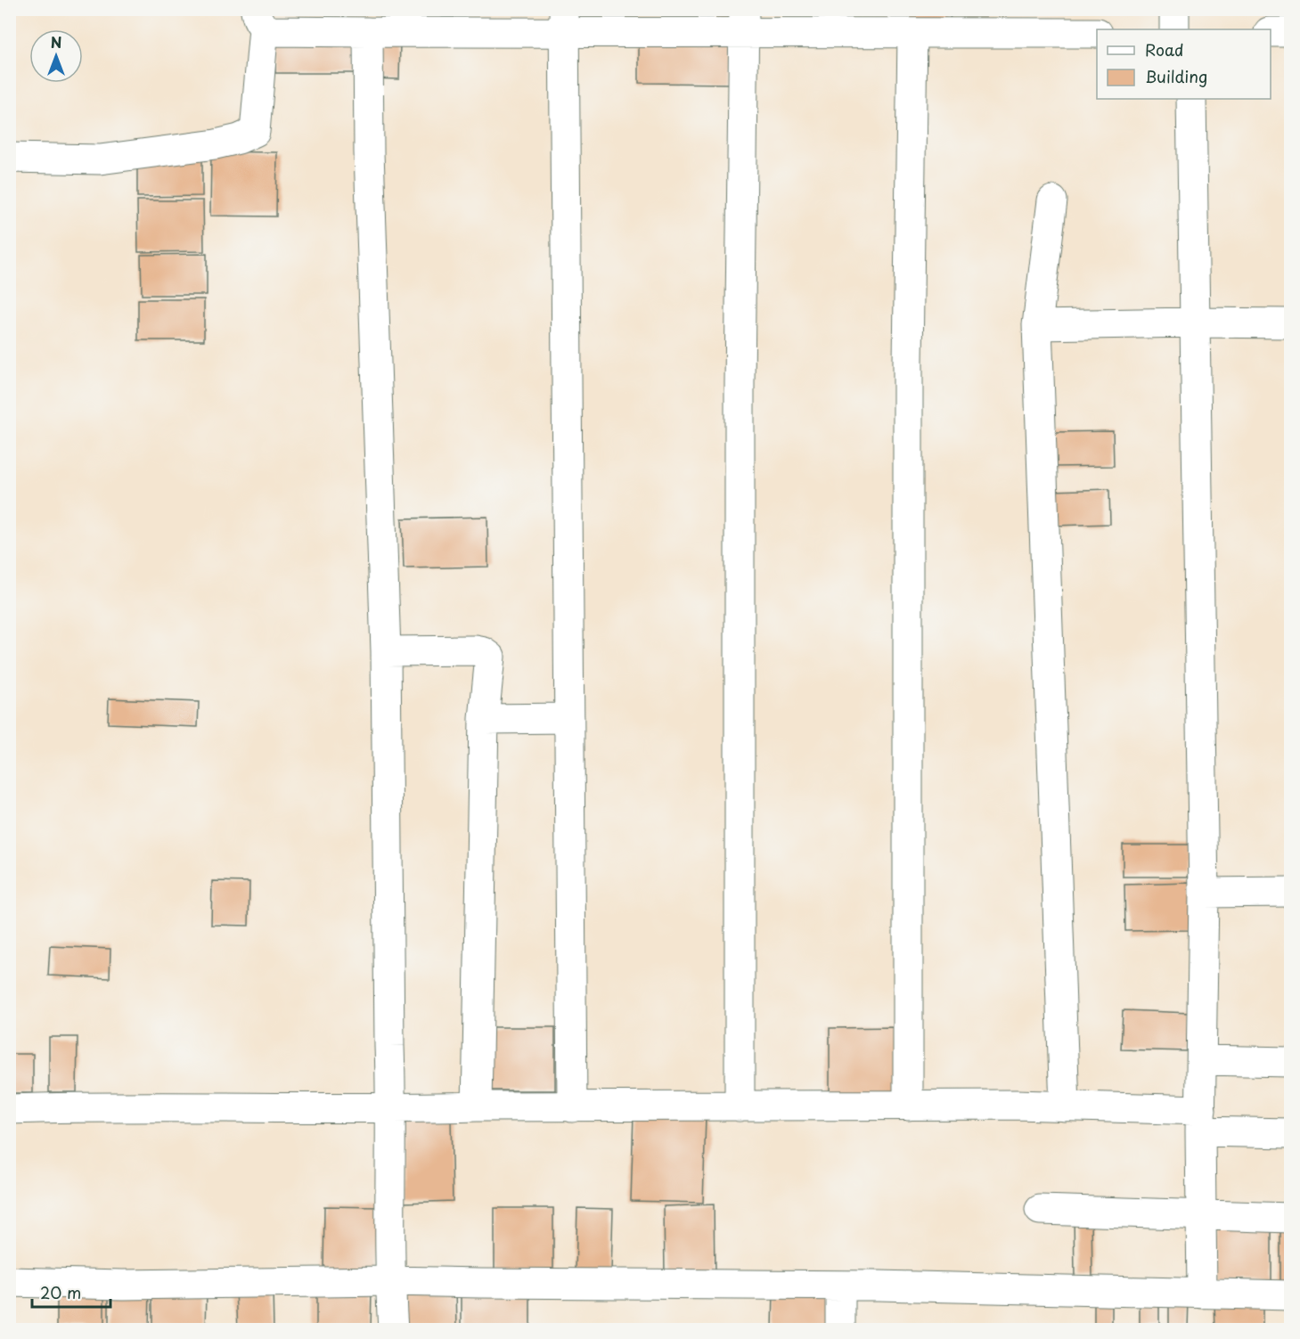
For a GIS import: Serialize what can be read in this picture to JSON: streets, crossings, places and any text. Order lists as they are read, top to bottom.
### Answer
{
  "legend": ["Road", "Building"],
  "scale_bar": "20 m",
  "north": "top"
}
